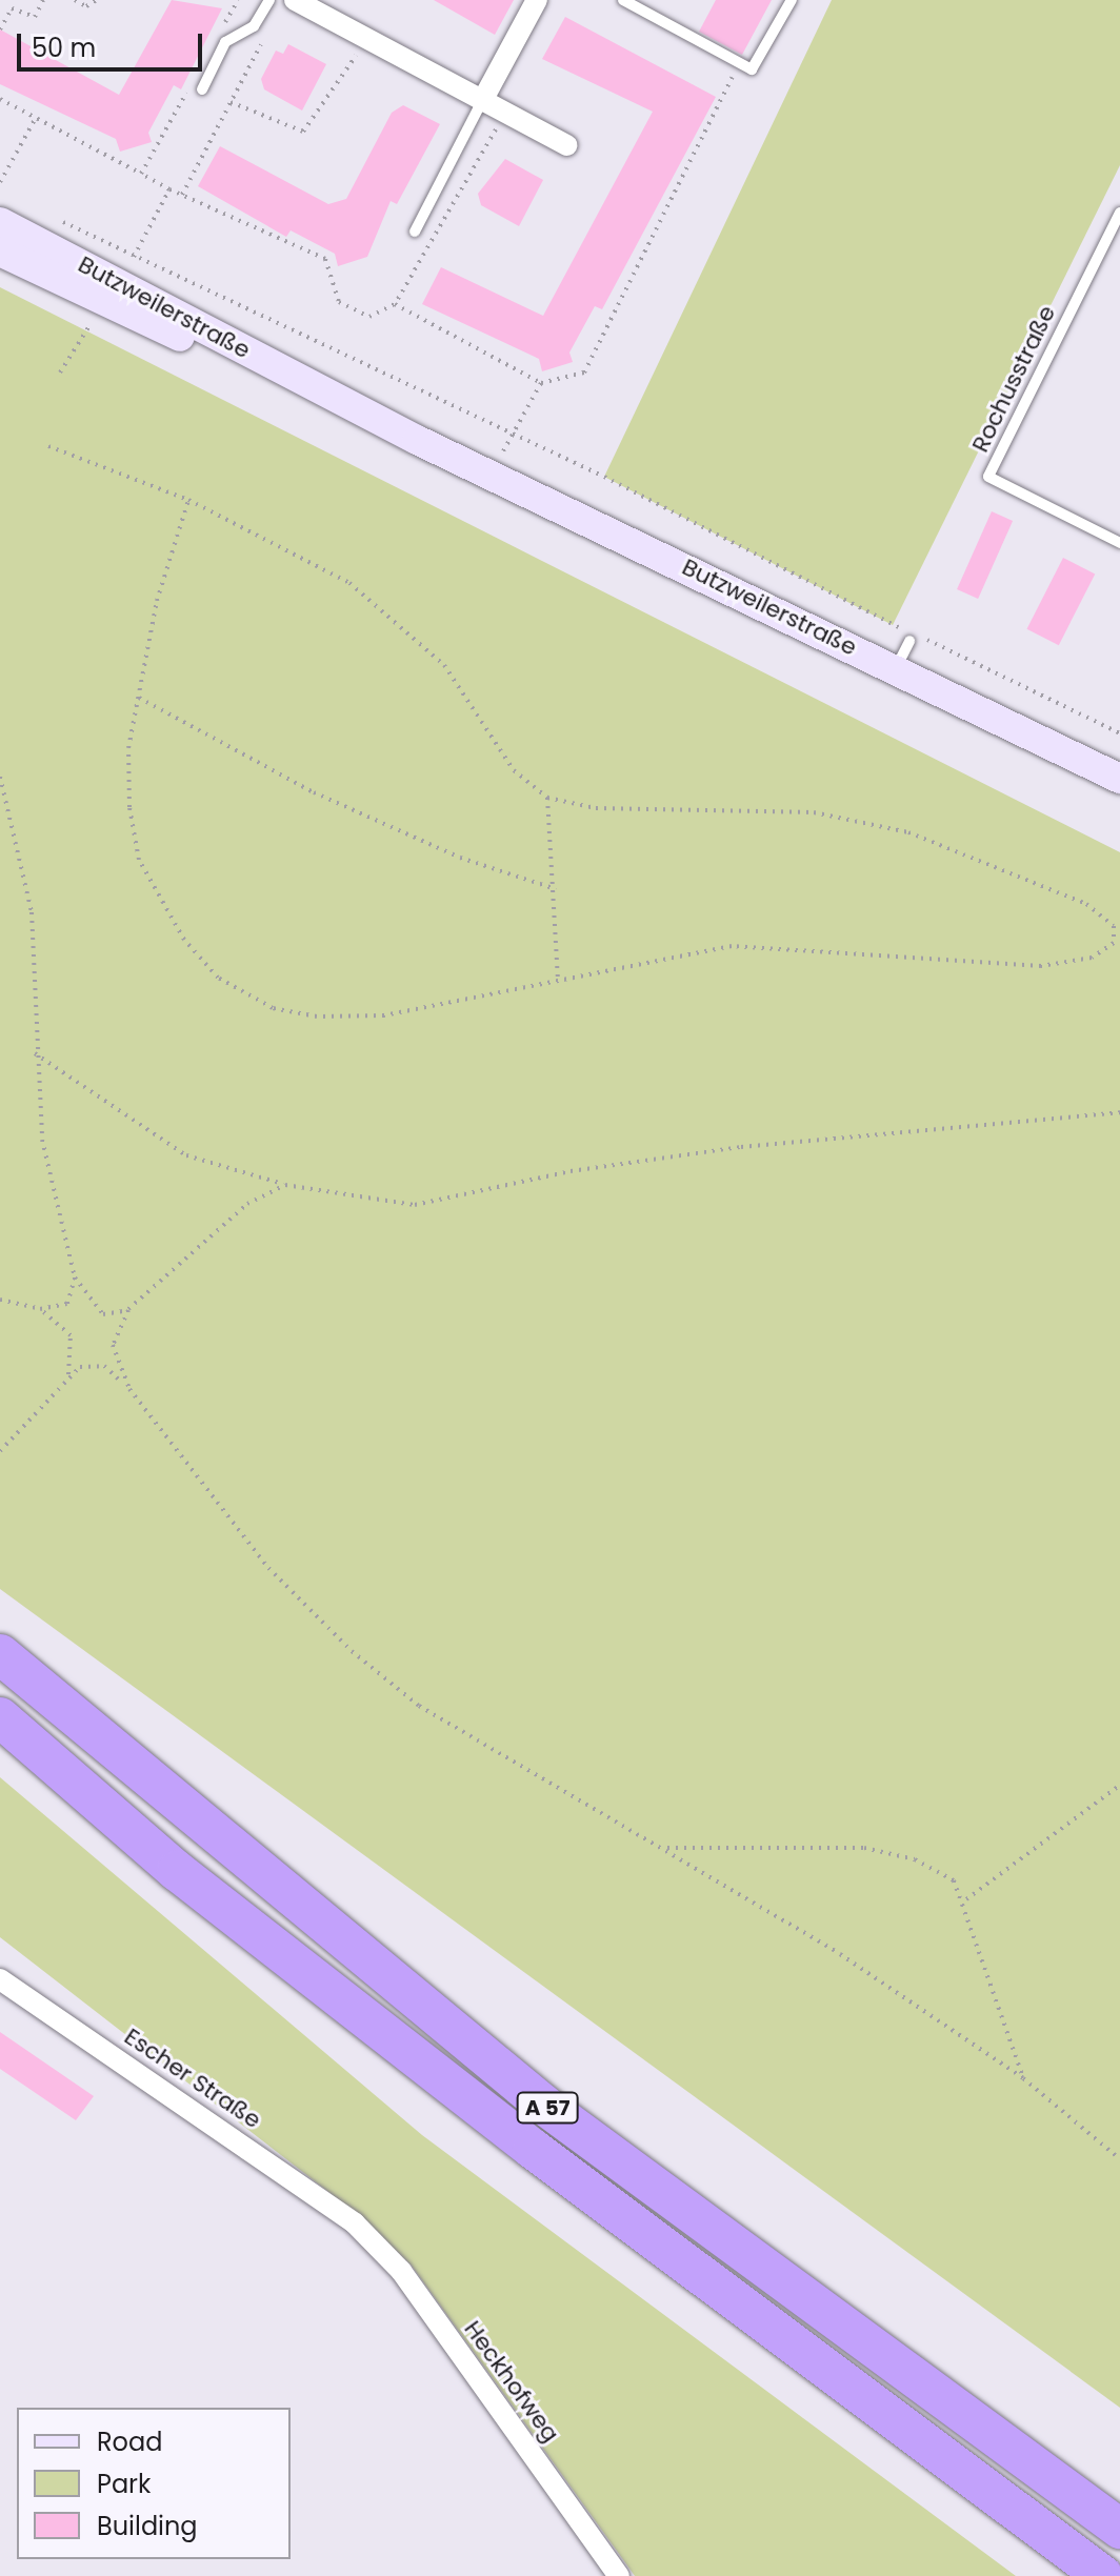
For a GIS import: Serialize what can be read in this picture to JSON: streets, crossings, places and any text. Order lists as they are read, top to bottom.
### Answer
{
  "streets": {
    "highway": ["A 57"],
    "main road": ["Butzweilerstraße"],
    "street": ["Escher Straße", "Heckhofweg"],
    "lane": ["Rochusstraße"]
  },
  "crossings": [
    ["Escher Straße", "Heckhofweg"]
  ],
  "legend": ["Road", "Park", "Building"],
  "scale_bar": "50 m"
}
